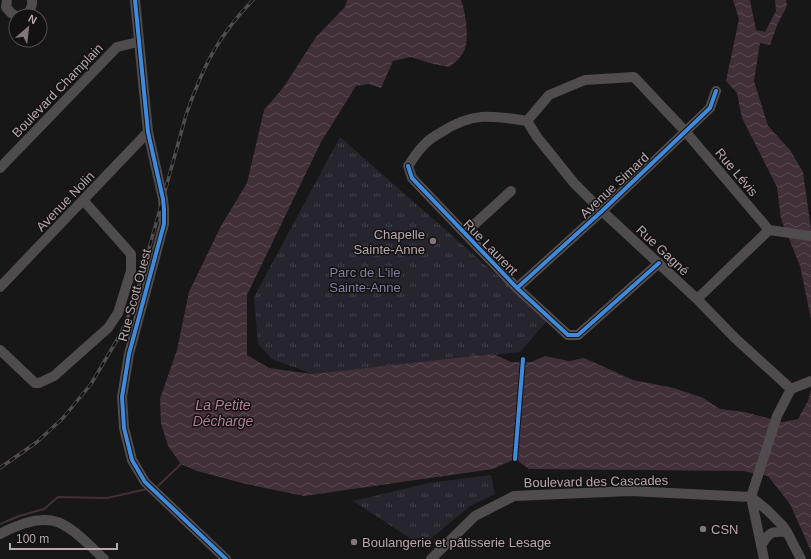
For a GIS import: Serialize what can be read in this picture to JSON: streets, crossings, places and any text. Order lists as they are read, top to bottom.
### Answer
{
  "streets": {
    "street": [
      "Boulevard Champlain",
      "Rue Lévis",
      "Avenue Simard",
      "Avenue Nolin",
      "Rue Laurent",
      "Rue Gagné",
      "Rue Scott Ouest",
      "Boulevard des Cascades"
    ]
  },
  "crossings": [
    ["Boulevard Champlain", "Rue Scott Ouest"],
    ["Rue Lévis", "Avenue Simard"],
    ["Rue Lévis", "Rue Laurent"],
    ["Rue Lévis", "Rue Gagné"],
    ["Avenue Simard", "Rue Laurent"],
    ["Avenue Simard", "Rue Gagné"],
    ["Avenue Nolin", "Rue Scott Ouest"],
    ["Rue Laurent", "Rue Gagné"]
  ],
  "water": ["La Petite Décharge"],
  "parks": ["Parc de L'ile Sainte-Anne"],
  "places": ["Chapelle Sainte-Anne", "CSN", "Boulangerie et pâtisserie Lesage"],
  "scale_bar": "100 m",
  "north": "top right"
}
